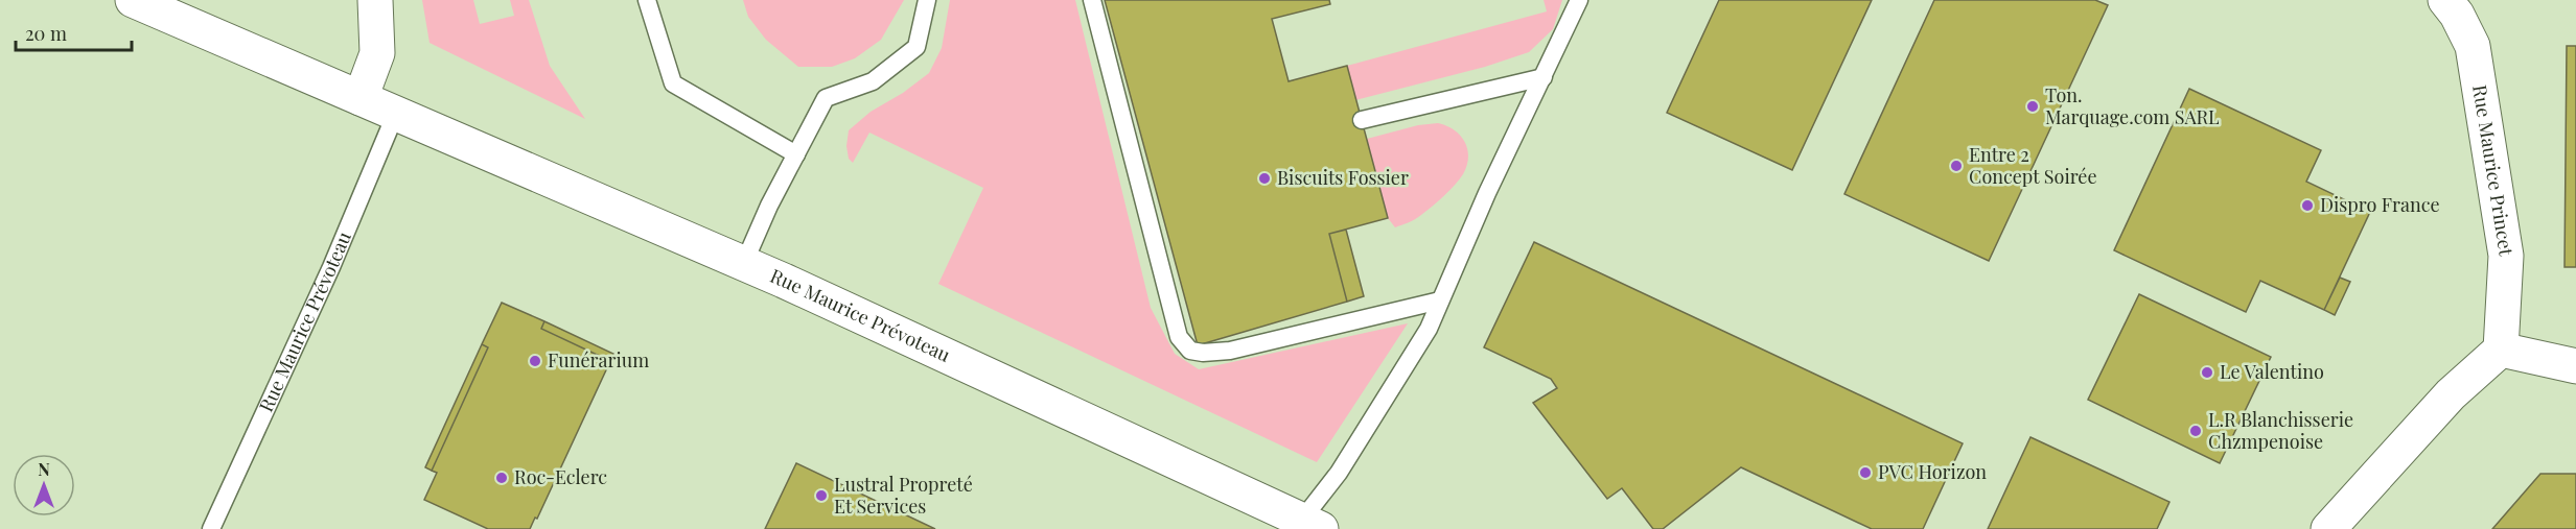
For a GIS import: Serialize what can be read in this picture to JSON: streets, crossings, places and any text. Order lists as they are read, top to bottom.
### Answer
{
  "streets": {
    "street": ["Rue Maurice Princet", "Rue Maurice Prévoteau"]
  },
  "places": [
    "Ton. Marquage.com SARL",
    "Entre 2 Concept Soirée",
    "Biscuits Fossier",
    "Dispro France",
    "Funérarium",
    "Le Valentino",
    "L.R Blanchisserie Chzmpenoise",
    "PVC Horizon",
    "Roc-Eclerc",
    "Lustral Propreté Et Services"
  ],
  "scale_bar": "20 m",
  "north": "top"
}
